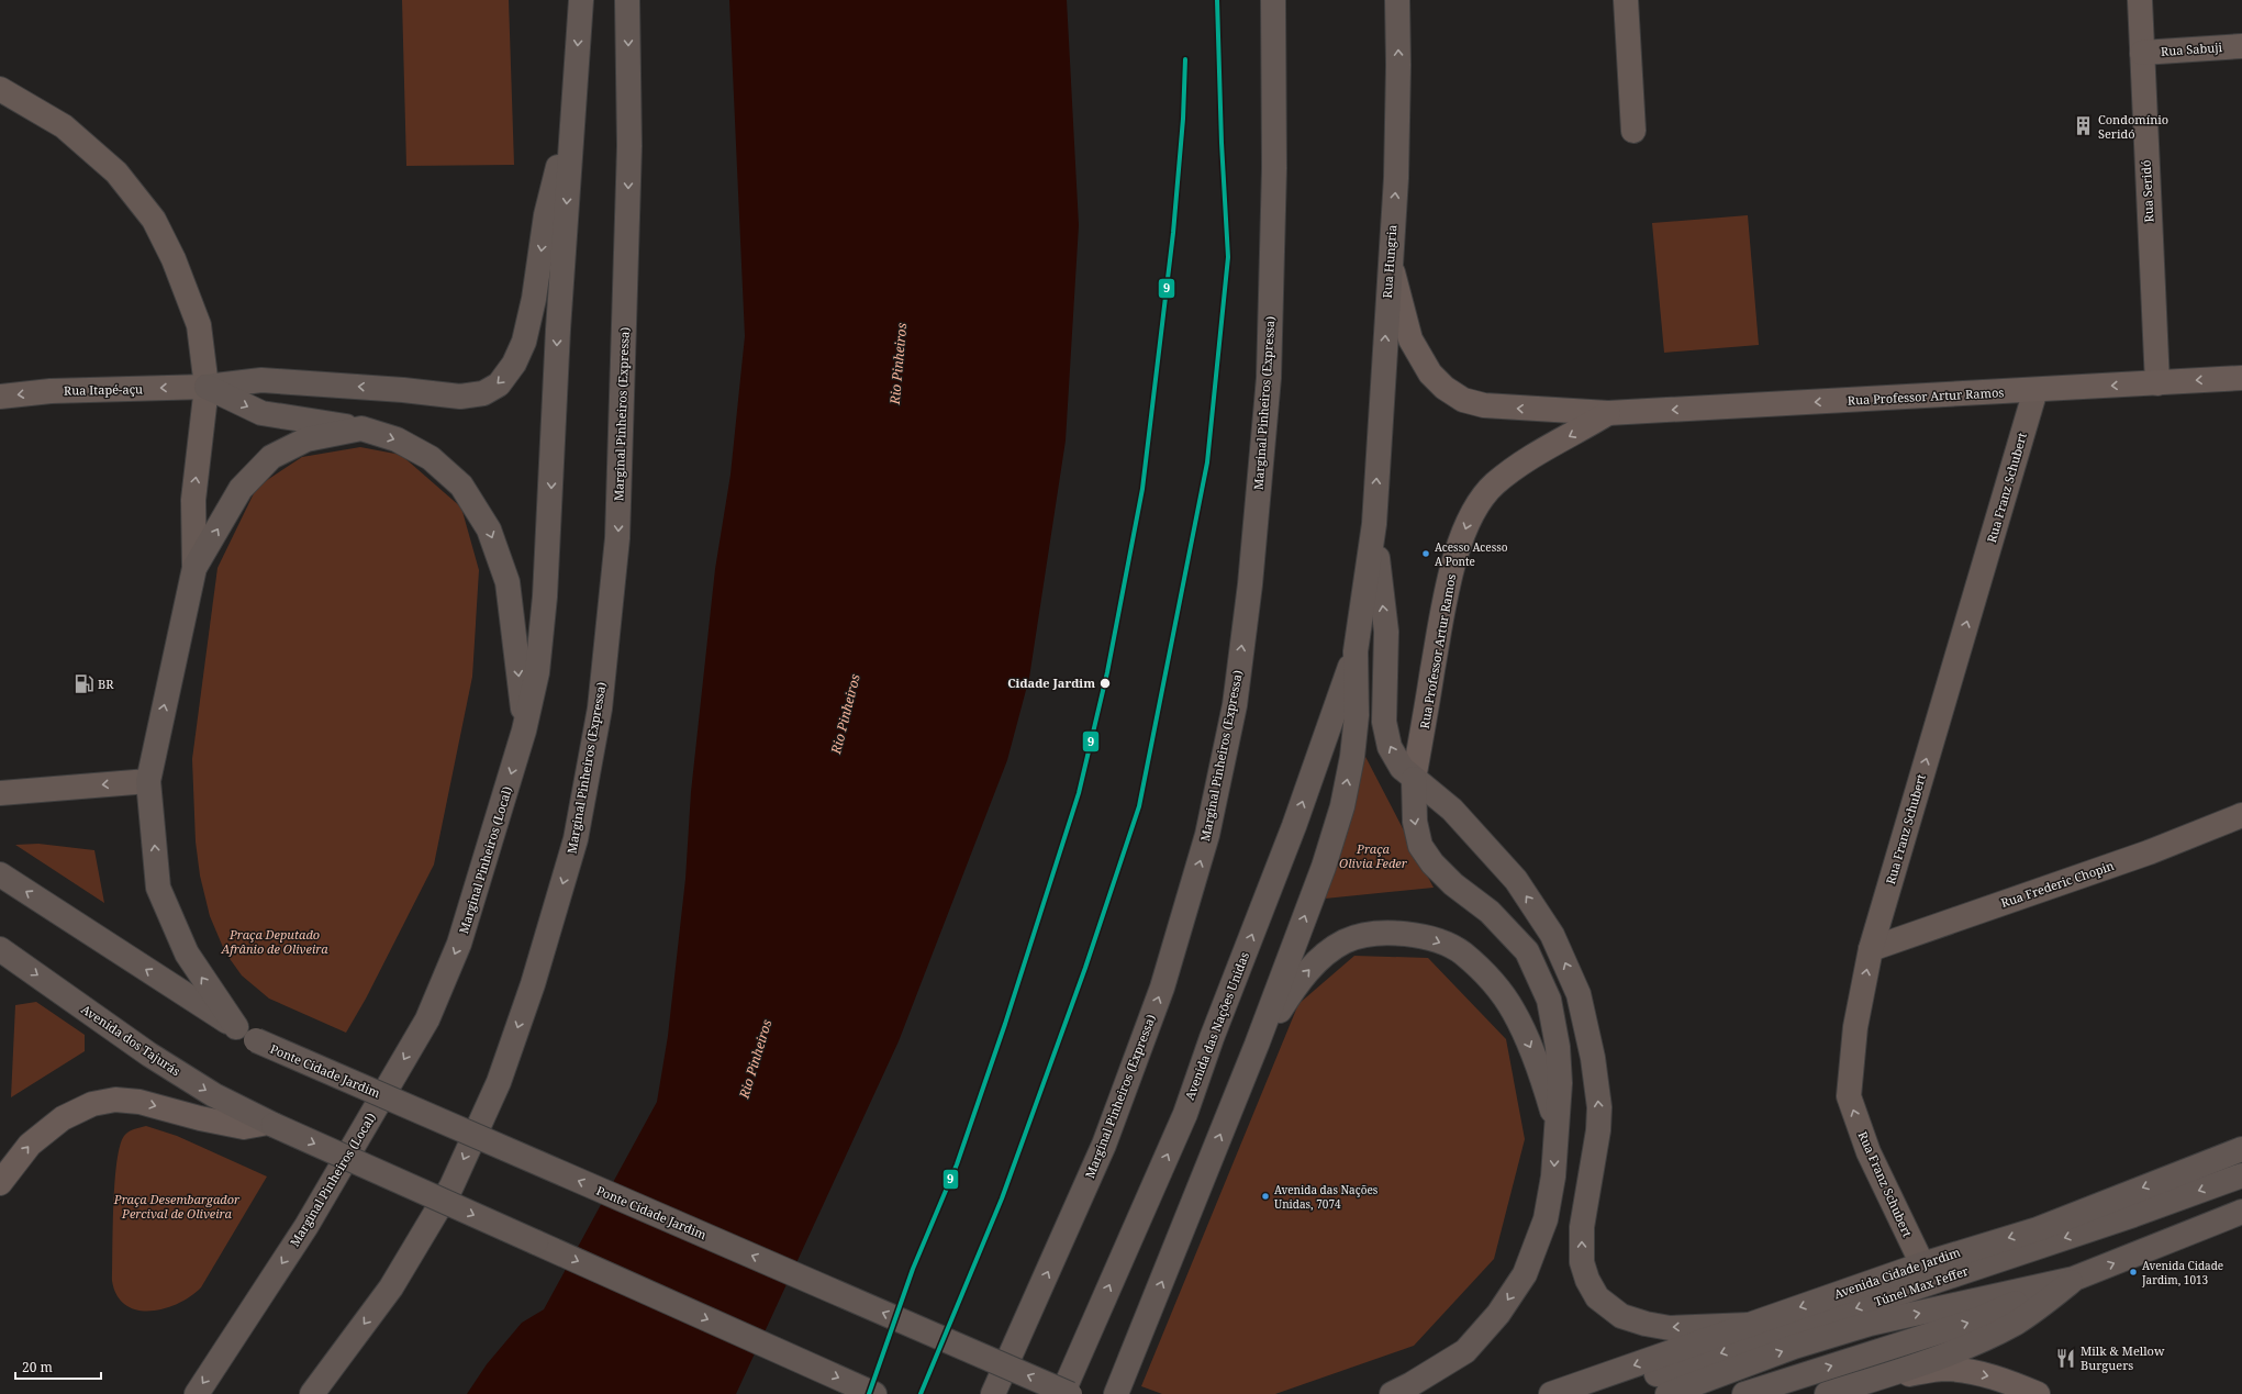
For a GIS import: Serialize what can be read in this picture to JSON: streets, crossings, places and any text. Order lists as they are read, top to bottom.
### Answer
{
  "streets": {
    "highway": [
      "Rua Hungria",
      "Marginal Pinheiros (Expressa)",
      "Marginal Pinheiros (Local)",
      "Avenida das Nações Unidas",
      "Avenida dos Tajurás",
      "Ponte Cidade Jardim",
      "Avenida Cidade Jardim",
      "Túnel Max Feffer"
    ],
    "street": [
      "Rua Sabuji",
      "Rua Seridó",
      "Rua Itapé-açu",
      "Rua Professor Artur Ramos",
      "Rua Franz Schubert",
      "Rua Frederic Chopin"
    ]
  },
  "crossings": [
    ["Rua Sabuji", "Rua Seridó"],
    ["Rua Seridó", "Rua Professor Artur Ramos"],
    ["Rua Hungria", "Rua Professor Artur Ramos"],
    ["Rua Hungria", "Avenida das Nações Unidas"],
    ["Rua Professor Artur Ramos", "Rua Franz Schubert"],
    ["Rua Franz Schubert", "Rua Frederic Chopin"],
    ["Rua Franz Schubert", "Avenida Cidade Jardim"]
  ],
  "one_way": [
    "Rua Hungria",
    "Rua Itapé-açu",
    "Rua Franz Schubert",
    "Marginal Pinheiros (Local)",
    "Avenida das Nações Unidas"
  ],
  "water": ["Rio Pinheiros"],
  "parks": ["Praça Olivia Feder", "Praça Deputado Afrânio de Oliveira", "Praça Desembargador Percival de Oliveira"],
  "places": {
    "building": ["Condomínio Seridó"],
    "other": [
      "Acesso Acesso A Ponte",
      "Cidade Jardim",
      "Avenida das Nações Unidas, 7074",
      "Avenida Cidade Jardim, 1013"
    ],
    "fuel station": ["BR"],
    "restaurant": ["Milk & Mellow Burguers"]
  },
  "lines": ["transit line 9"],
  "scale_bar": "20 m"
}
